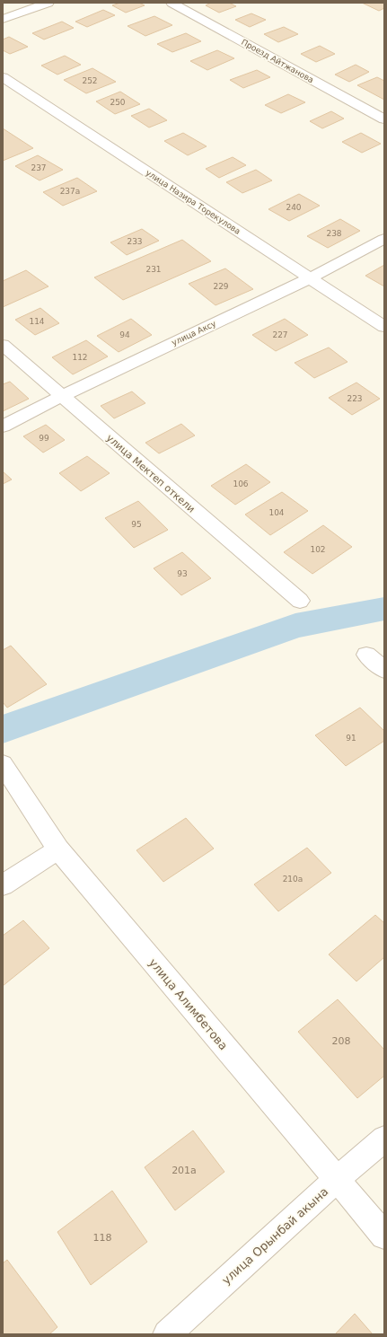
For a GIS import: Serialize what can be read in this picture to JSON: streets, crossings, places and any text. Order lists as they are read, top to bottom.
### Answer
{
  "streets": {
    "street": [
      "Проезд Айтжанова",
      "улица Назира Торекулова",
      "улица Аксу",
      "улица Мектеп откели",
      "улица Алимбетова",
      "улица Орынбай акына"
    ]
  },
  "crossings": [
    ["улица Назира Торекулова", "улица Аксу"],
    ["улица Аксу", "улица Мектеп откели"],
    ["улица Алимбетова", "улица Орынбай акына"]
  ],
  "house_numbers": [
    "252",
    "250",
    "237",
    "237а",
    "240",
    "238",
    "233",
    "231",
    "229",
    "114",
    "94",
    "227",
    "112",
    "223",
    "99",
    "106",
    "104",
    "95",
    "102",
    "93",
    "91",
    "210а",
    "208",
    "201а",
    "118"
  ]
}
